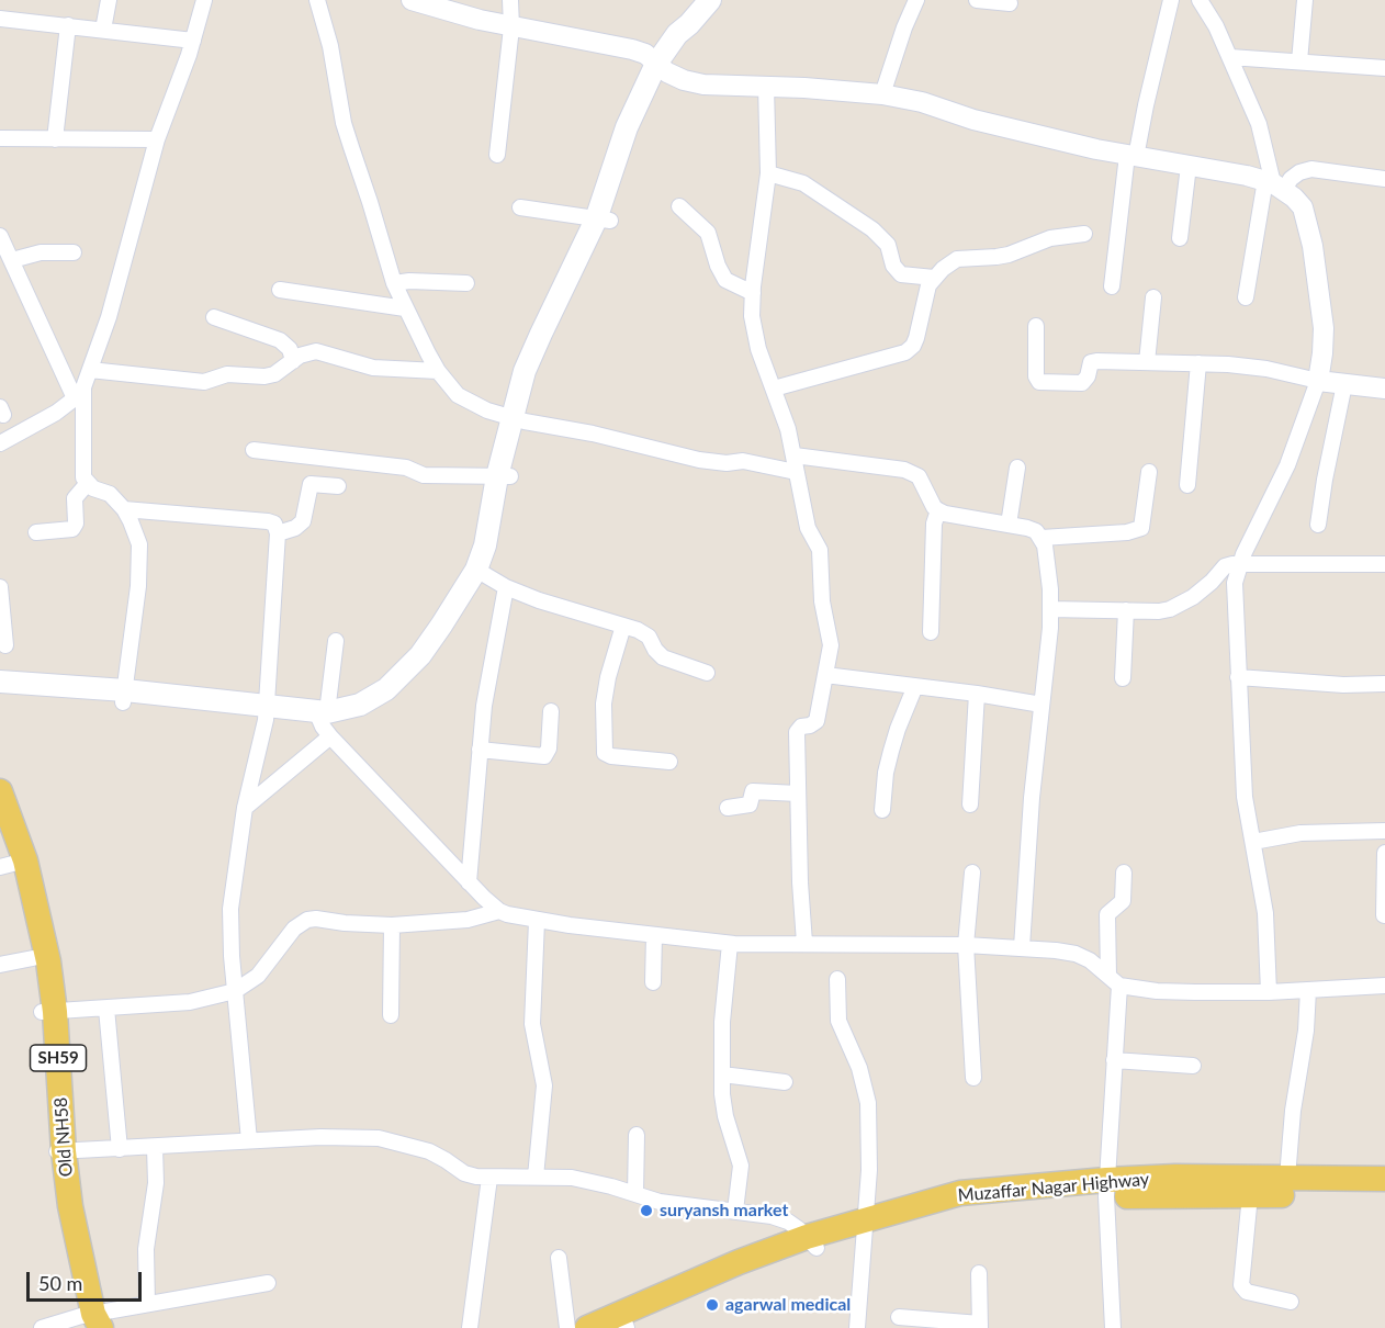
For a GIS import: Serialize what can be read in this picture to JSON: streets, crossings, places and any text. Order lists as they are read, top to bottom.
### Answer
{
  "streets": {
    "main road": ["SH59", "Old NH58", "Muzaffar Nagar Highway"]
  },
  "places": ["suryansh market", "agarwal medical"],
  "scale_bar": "50 m"
}
